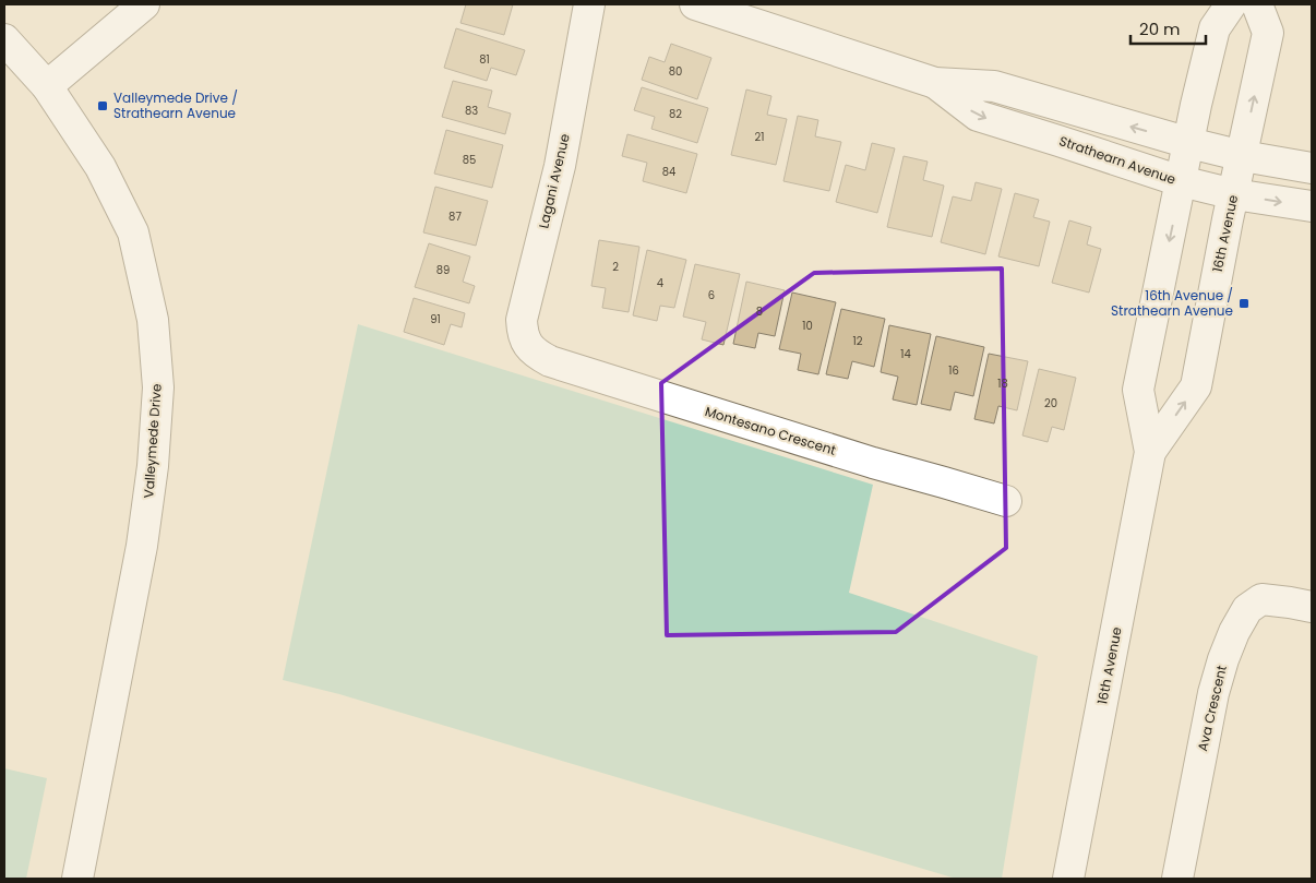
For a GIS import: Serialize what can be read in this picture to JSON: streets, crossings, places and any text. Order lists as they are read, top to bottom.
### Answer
{
  "streets": {
    "street": [
      "Strathearn Avenue",
      "Lagani Avenue",
      "16th Avenue",
      "Montesano Crescent",
      "Valleymede Drive",
      "Ava Crescent"
    ]
  },
  "crossings": [
    ["Strathearn Avenue", "16th Avenue"],
    ["Lagani Avenue", "Montesano Crescent"]
  ],
  "places": {
    "transit": ["Valleymede Drive / Strathearn Avenue", "16th Avenue / Strathearn Avenue"]
  },
  "house_numbers": [
    "81",
    "80",
    "83",
    "82",
    "21",
    "85",
    "84",
    "87",
    "2",
    "89",
    "4",
    "6",
    "8",
    "91",
    "10",
    "12",
    "14",
    "16",
    "18",
    "20"
  ],
  "scale_bar": "20 m"
}
